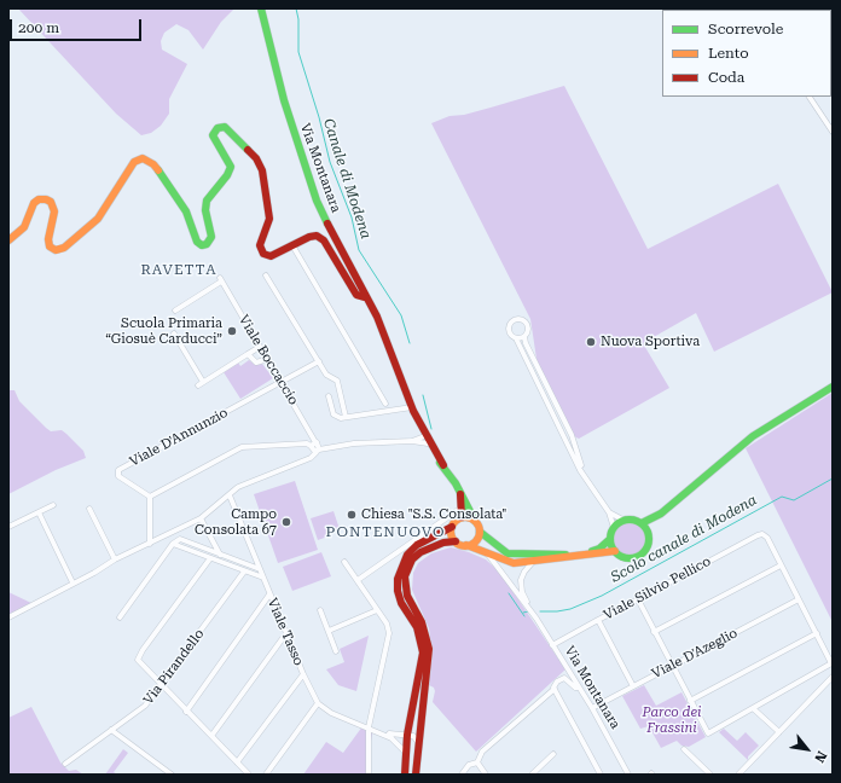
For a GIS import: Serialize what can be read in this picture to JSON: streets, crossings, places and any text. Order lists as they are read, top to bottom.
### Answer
{
  "streets": {
    "main road": ["Via Montanara"],
    "street": [
      "Viale Boccaccio",
      "Viale D'Annunzio",
      "Viale Silvio Pellico",
      "Viale Tasso",
      "Viale D'Azeglio",
      "Via Pirandello"
    ]
  },
  "crossings": [
    ["Via Montanara", "Viale Silvio Pellico"],
    ["Via Montanara", "Viale D'Azeglio"],
    ["Viale Boccaccio", "Viale D'Annunzio"]
  ],
  "districts": ["RAVETTA", "PONTENUOVO"],
  "water": ["Canale di Modena", "Scolo canale di Modena"],
  "parks": ["Parco dei Frassini"],
  "places": [
    "Scuola Primaria “Giosuè Carducci”",
    "Nuova Sportiva",
    "Chiesa \"S.S. Consolata\"",
    "Campo Consolata 67"
  ],
  "legend": ["Scorrevole", "Lento", "Coda"],
  "scale_bar": "200 m",
  "north": "bottom right"
}
